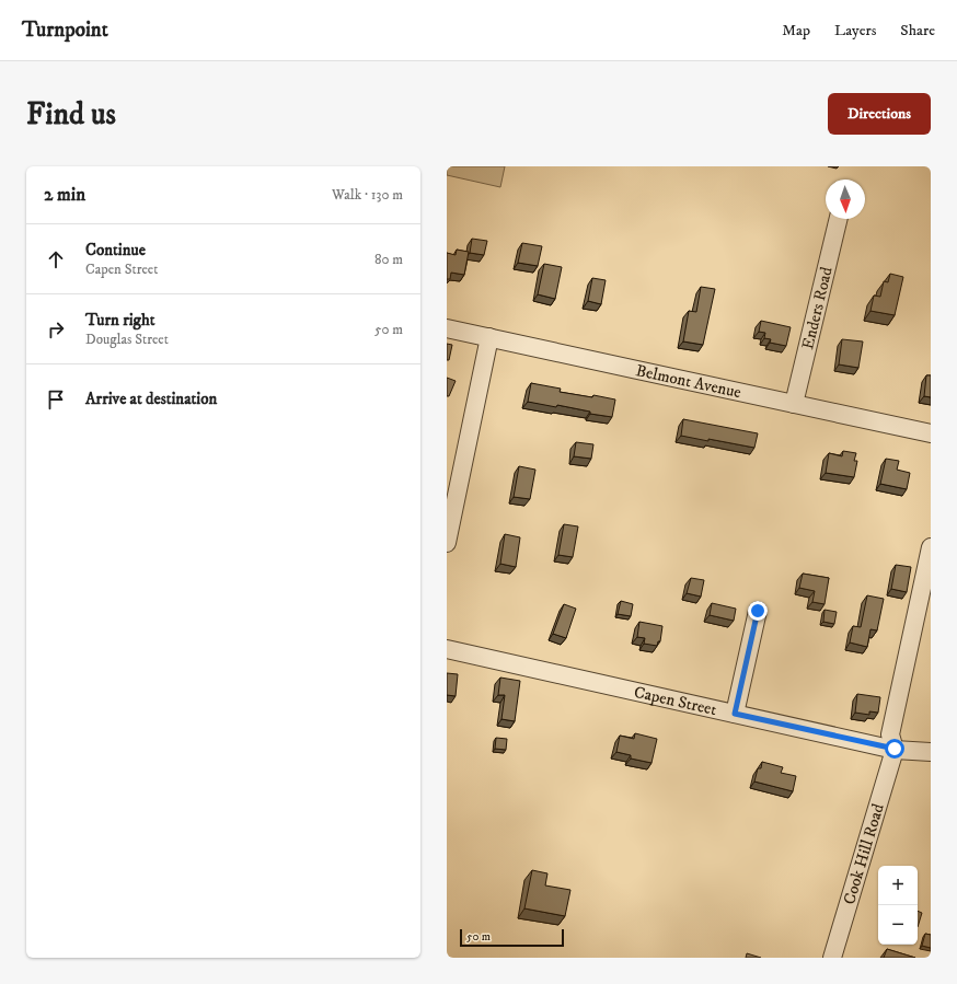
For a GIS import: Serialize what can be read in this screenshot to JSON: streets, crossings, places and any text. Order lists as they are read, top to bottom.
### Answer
{
  "streets": {
    "street": [
      "Enders Road",
      "Belmont Avenue",
      "Capen Street",
      "Cook Hill Road"
    ]
  },
  "crossings": [
    ["Enders Road", "Belmont Avenue"],
    ["Capen Street", "Cook Hill Road"]
  ],
  "scale_bar": "50 m",
  "north": "bottom",
  "page": {
    "header": "Turnpoint",
    "nav": ["Map", "Layers", "Share"],
    "buttons": "Directions",
    "title": "Find us",
    "heading": ["2 min", "Walk · 130 m"],
    "list": [
      ["Continue", "Capen Street", "80 m"],
      ["Turn right", "Douglas Street", "50 m"],
      "Arrive at destination"
    ],
    "map_buttons": ["+", "−"],
    "scale": "50 m"
  }
}
